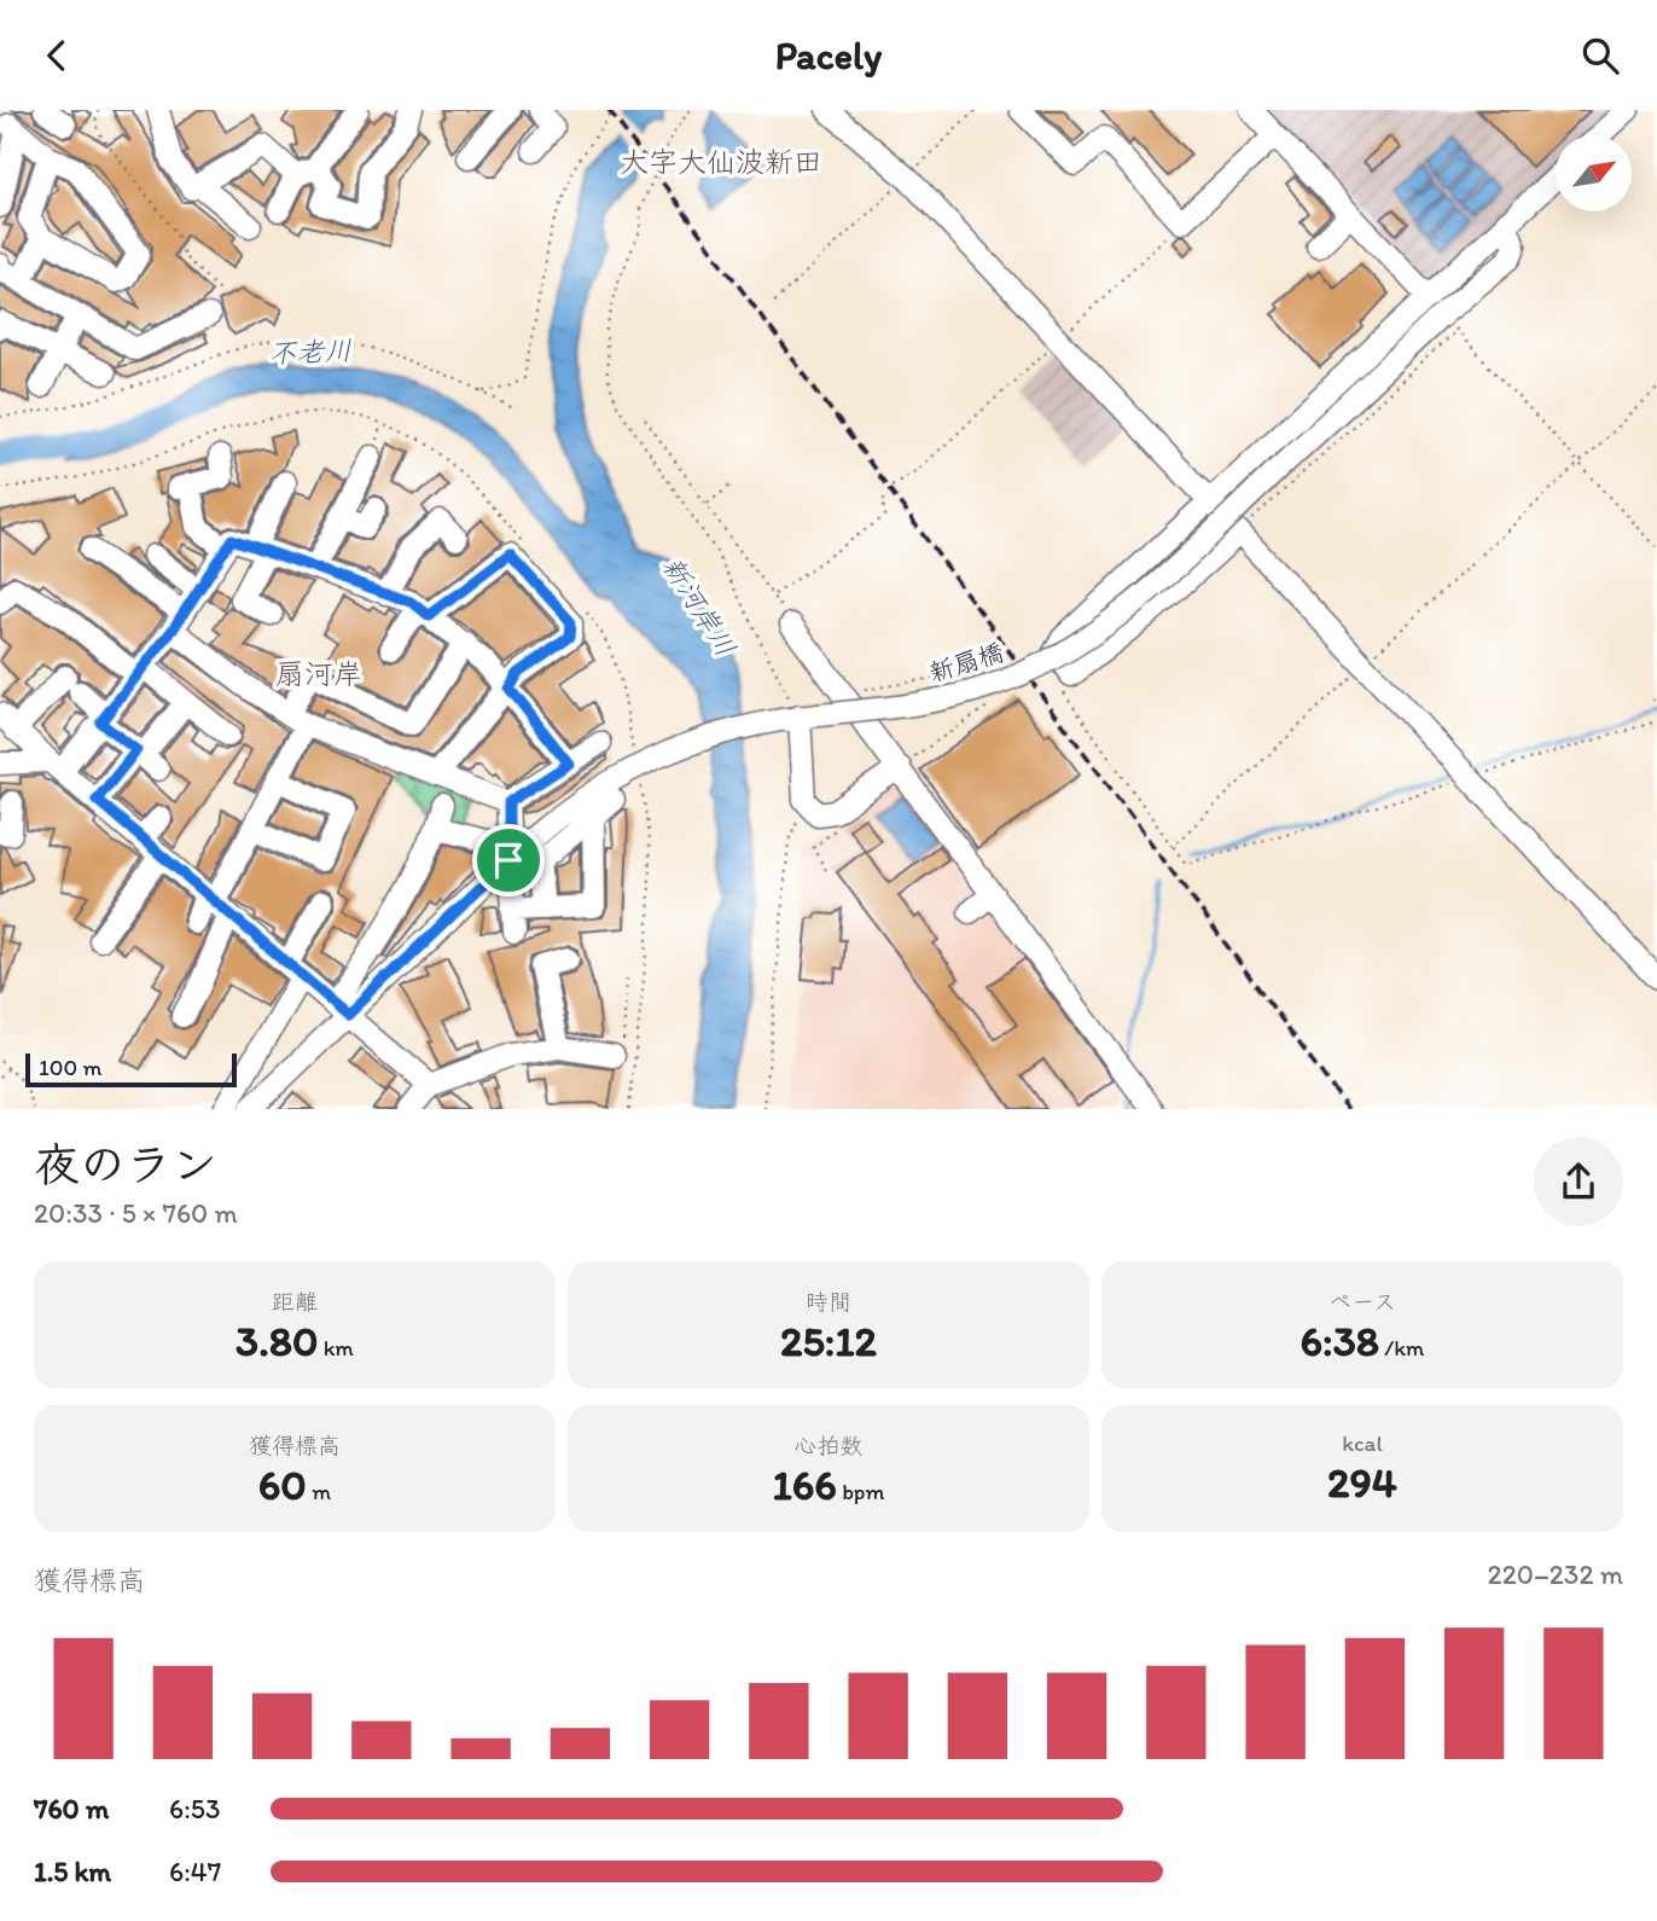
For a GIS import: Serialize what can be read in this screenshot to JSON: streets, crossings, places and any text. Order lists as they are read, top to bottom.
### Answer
{
  "streets": {
    "street": ["新扇橋"]
  },
  "districts": ["大字大仙波新田", "扇河岸"],
  "water": ["不老川", "新河岸川"],
  "scale_bar": "100 m",
  "north": "top right",
  "page": {
    "header": "Pacely",
    "scale": "100 m",
    "heading": ["夜のラン", "20:33 · 5 × 760 m"],
    "stats": [
      ["距離", "3.80 km"],
      ["時間", "25:12"],
      ["ペース", "6:38 /km"],
      ["獲得標高", "60 m"],
      ["心拍数", "166 bpm"],
      ["kcal", "294"]
    ],
    "chart": ["獲得標高", "220–232 m"],
    "list": [
      {
        "name": "760 m",
        "note": "6:53"
      },
      {
        "name": "1.5 km",
        "note": "6:47"
      }
    ]
  }
}
